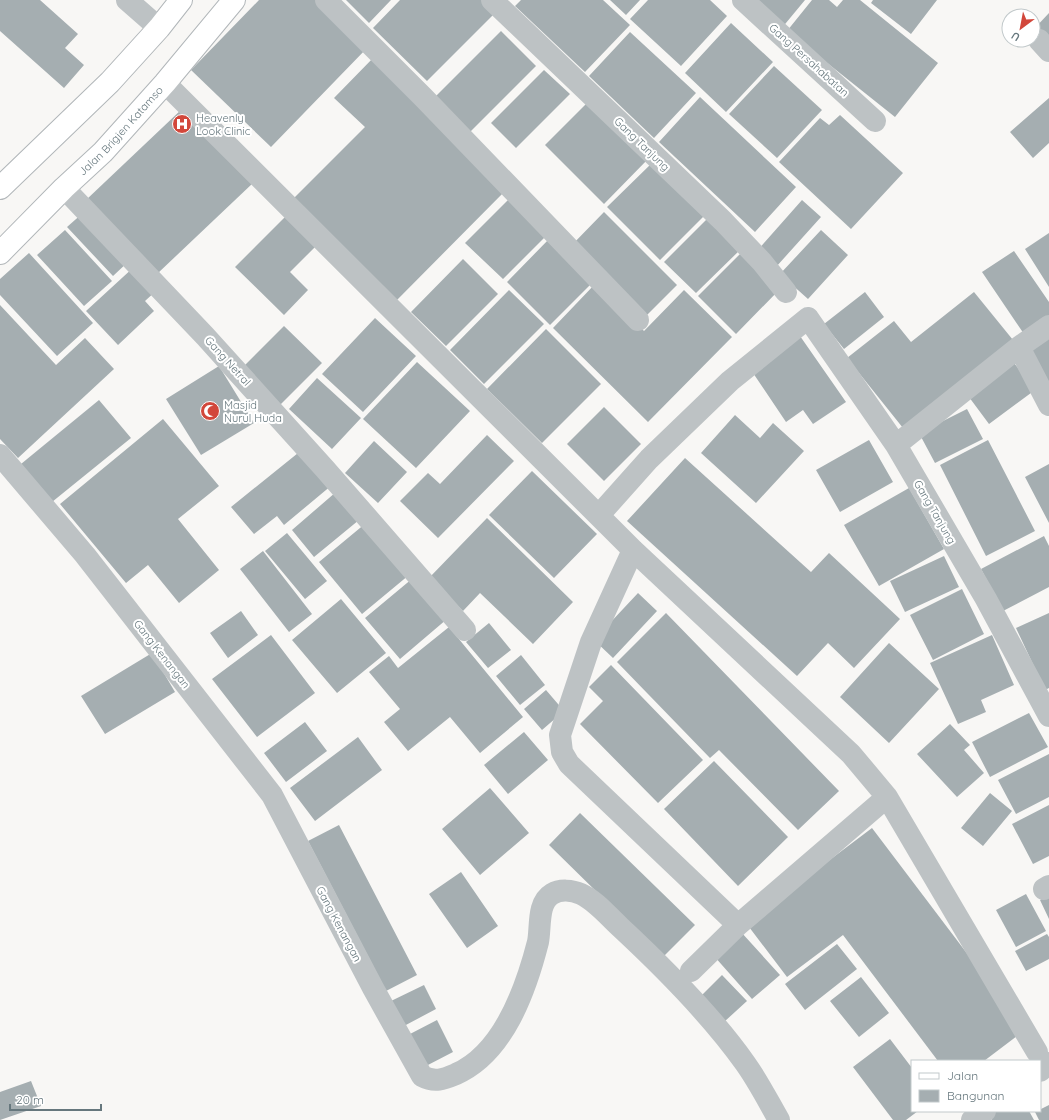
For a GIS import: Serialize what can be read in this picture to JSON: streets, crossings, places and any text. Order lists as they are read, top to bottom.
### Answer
{
  "streets": {
    "main road": ["Jalan Brigjen Katamso"],
    "street": [
      "Gang Persahabatan",
      "Gang Tanjung",
      "Gang Netral",
      "Gang Kenangan"
    ]
  },
  "crossings": [
    ["Jalan Brigjen Katamso", "Gang Netral"]
  ],
  "places": {
    "hospital": ["Heavenly Look Clinic"],
    "mosque": ["Masjid Nurul Huda"]
  },
  "legend": ["Jalan", "Bangunan"],
  "scale_bar": "20 m",
  "north": "bottom left"
}
